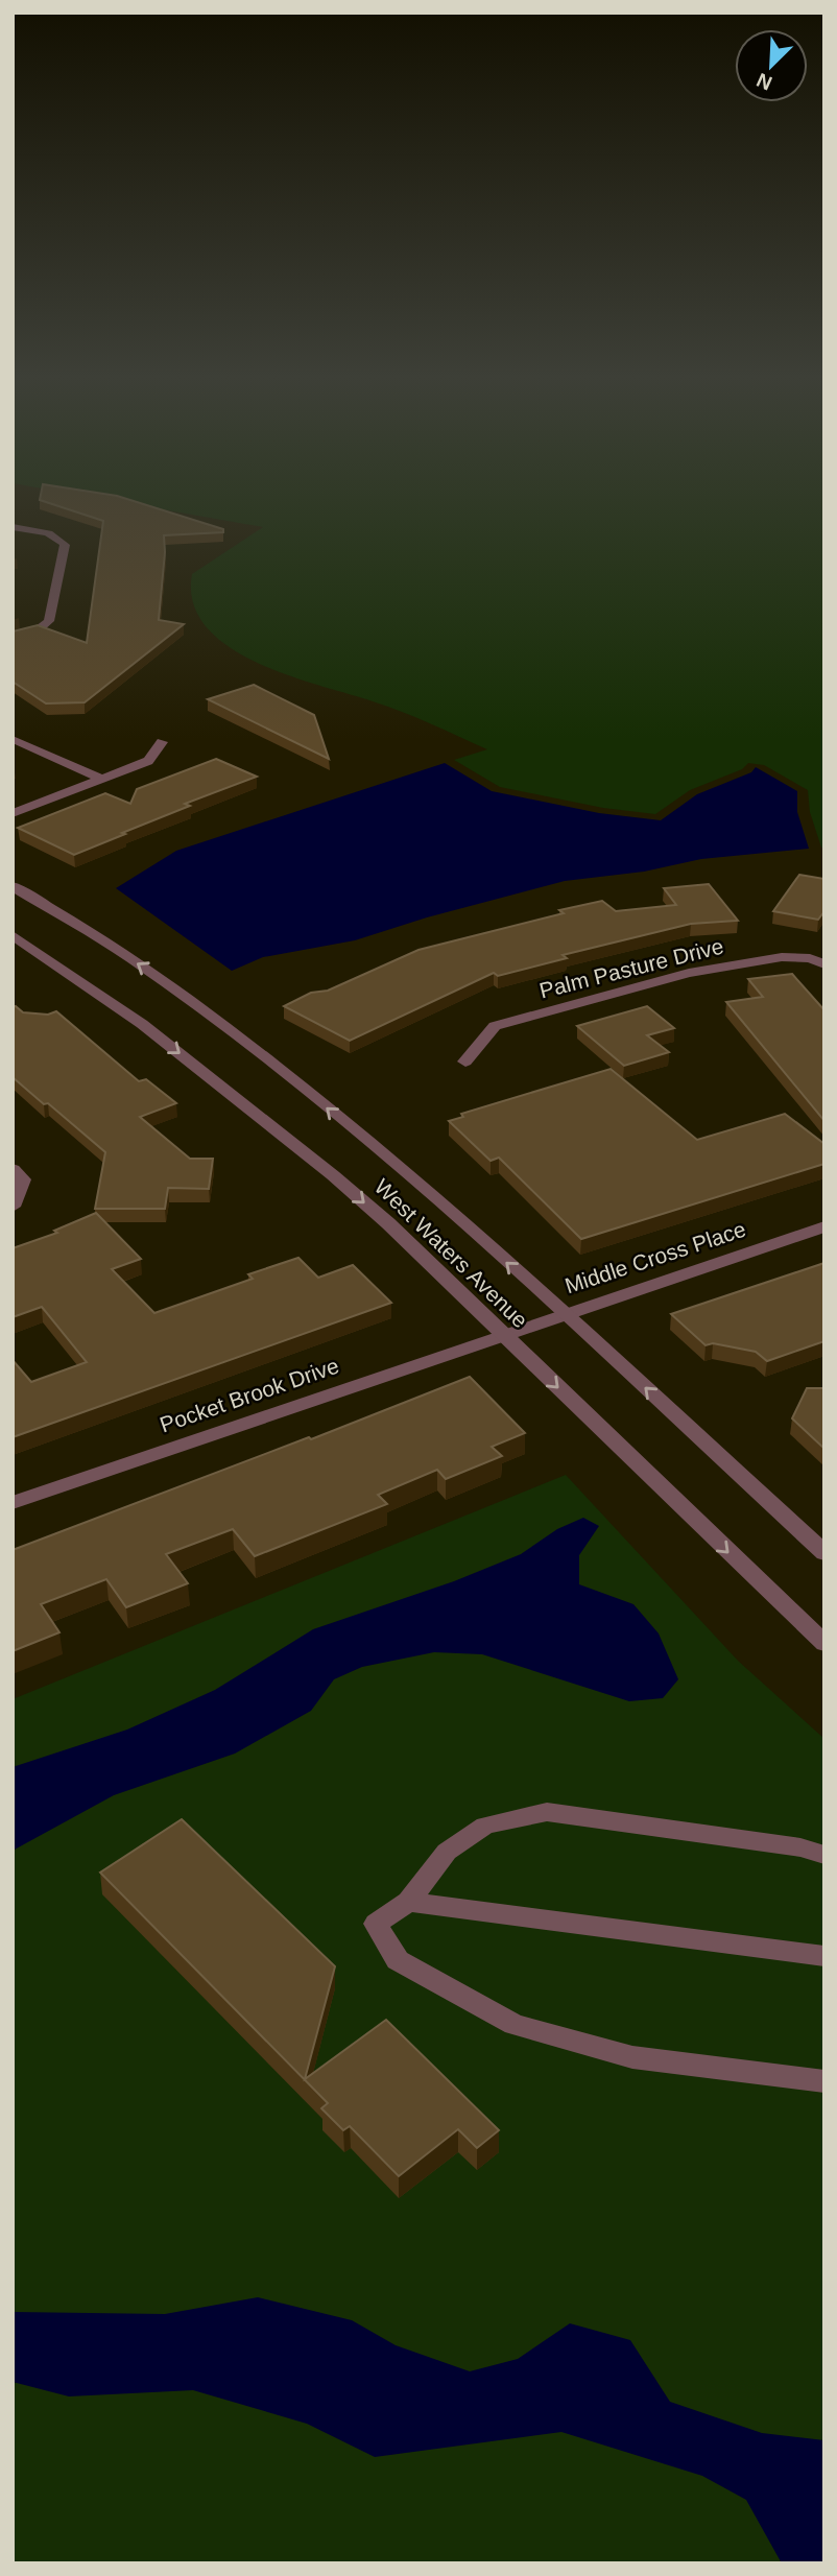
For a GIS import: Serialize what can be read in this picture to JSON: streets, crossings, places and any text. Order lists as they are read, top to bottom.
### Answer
{
  "streets": {
    "street": [
      "Palm Pasture Drive",
      "West Waters Avenue",
      "Middle Cross Place",
      "Pocket Brook Drive"
    ]
  },
  "crossings": [
    ["West Waters Avenue", "Middle Cross Place"],
    ["West Waters Avenue", "Pocket Brook Drive"],
    ["Middle Cross Place", "Pocket Brook Drive"]
  ],
  "north": "bottom left"
}
